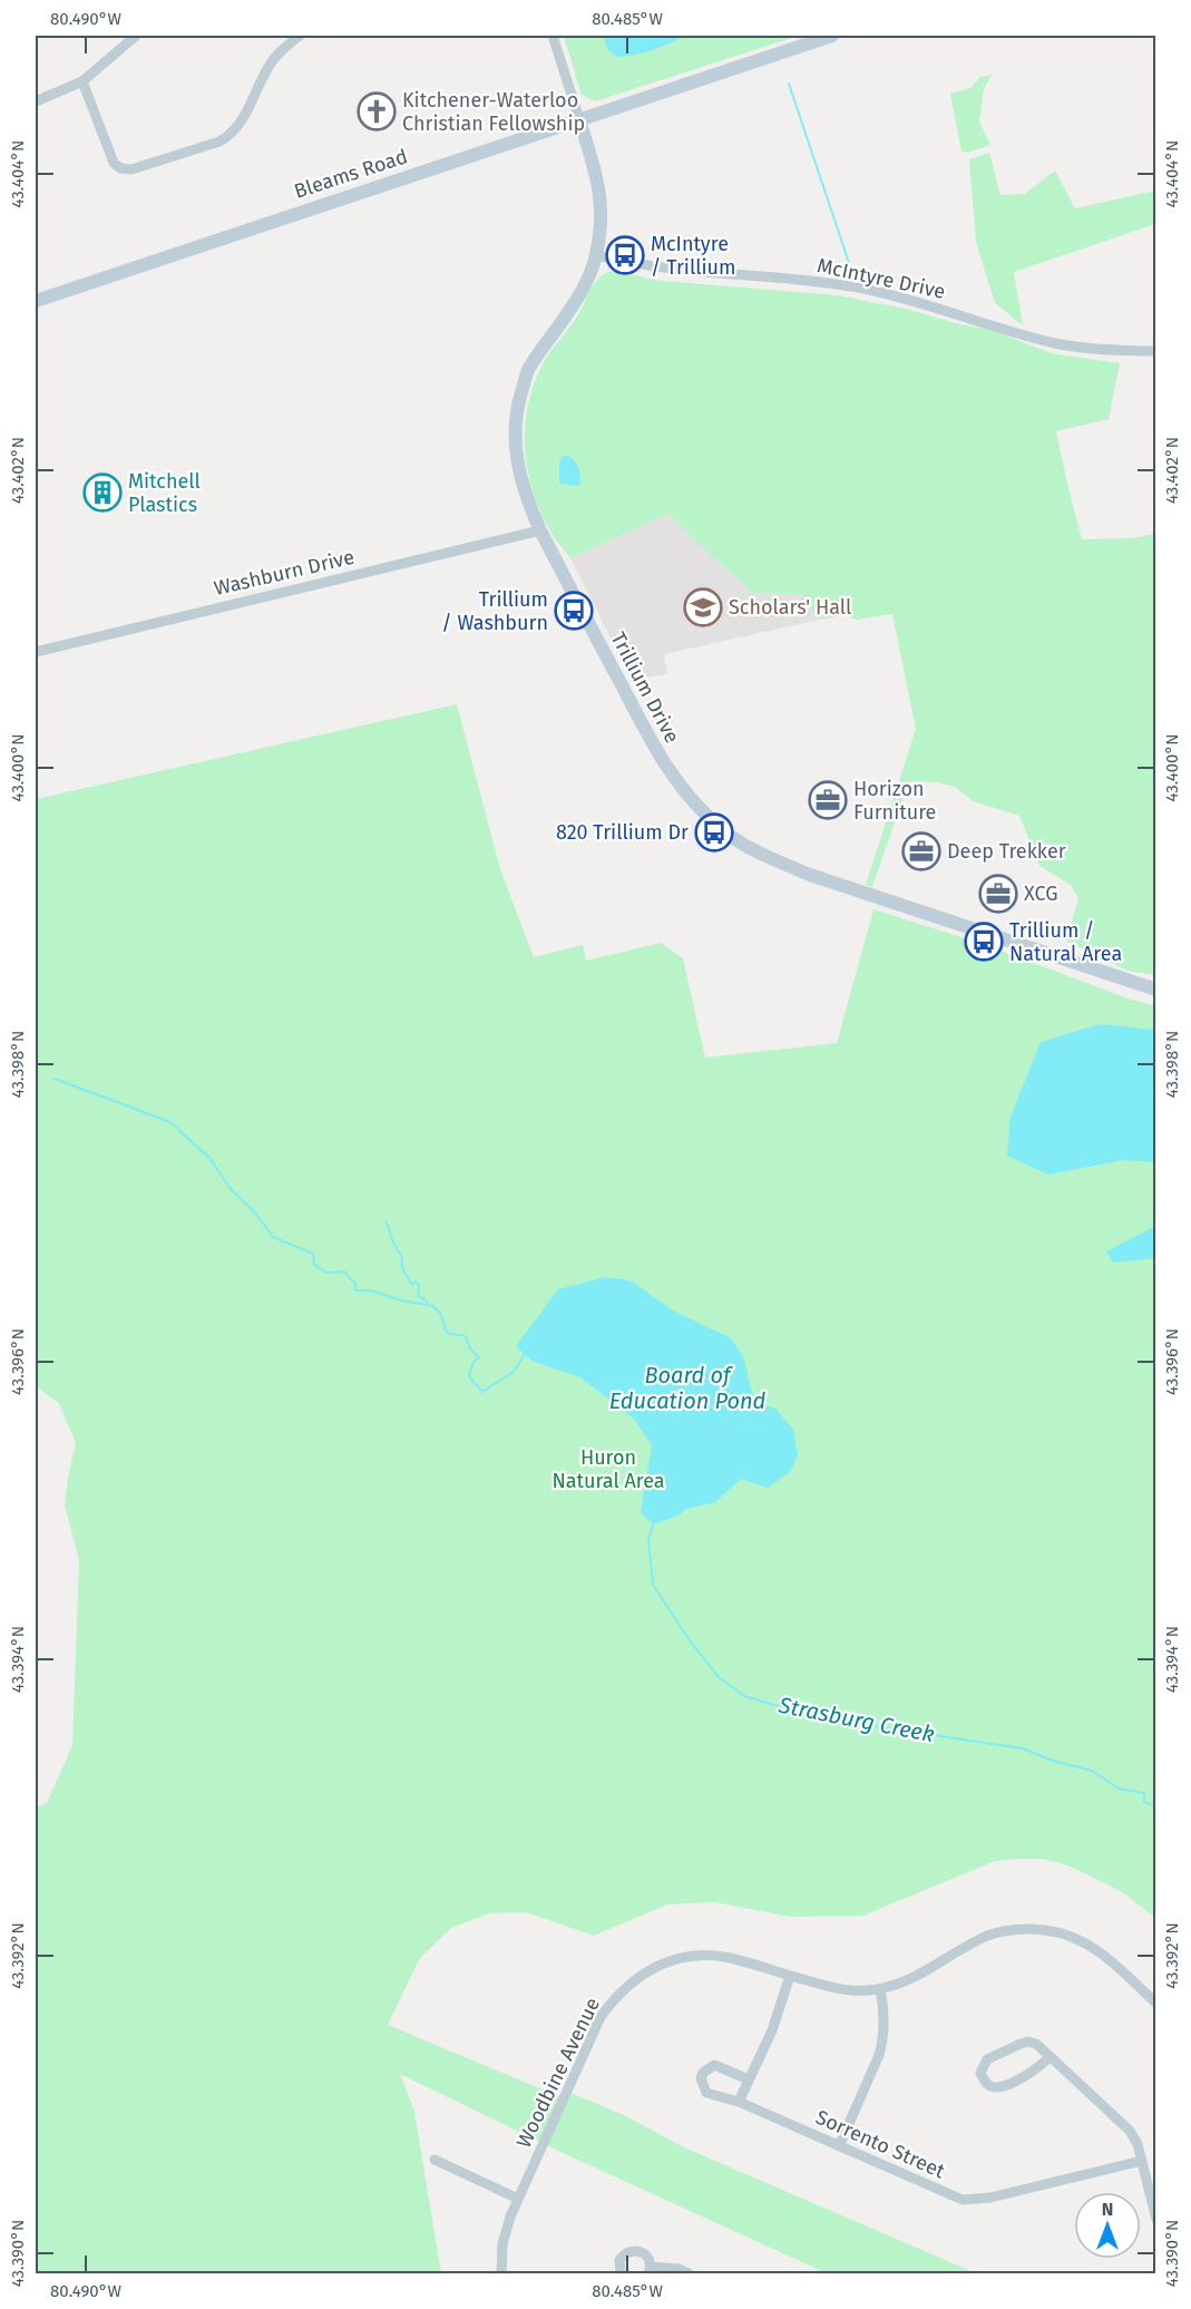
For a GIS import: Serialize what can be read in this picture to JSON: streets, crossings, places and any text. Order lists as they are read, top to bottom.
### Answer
{
  "streets": {
    "street": [
      "Bleams Road",
      "McIntyre Drive",
      "Washburn Drive",
      "Trillium Drive",
      "Woodbine Avenue",
      "Sorrento Street"
    ]
  },
  "crossings": [
    ["Bleams Road", "Trillium Drive"],
    ["McIntyre Drive", "Trillium Drive"],
    ["Washburn Drive", "Trillium Drive"]
  ],
  "water": ["Board of Education Pond", "Strasburg Creek"],
  "parks": ["Huron Natural Area"],
  "places": {
    "church": ["Kitchener-Waterloo Christian Fellowship"],
    "bus stop": [
      "McIntyre / Trillium",
      "Trillium / Washburn",
      "820 Trillium Dr",
      "Trillium / Natural Area"
    ],
    "building": ["Mitchell Plastics"],
    "school or university": ["Scholars' Hall"],
    "office": ["Horizon Furniture", "Deep Trekker", "XCG"]
  },
  "north": "top",
  "coordinates": [
    "80.490°W",
    "80.485°W",
    "43.404°N",
    "43.402°N",
    "43.400°N",
    "43.398°N",
    "43.396°N",
    "43.394°N",
    "43.392°N",
    "43.390°N"
  ]
}
